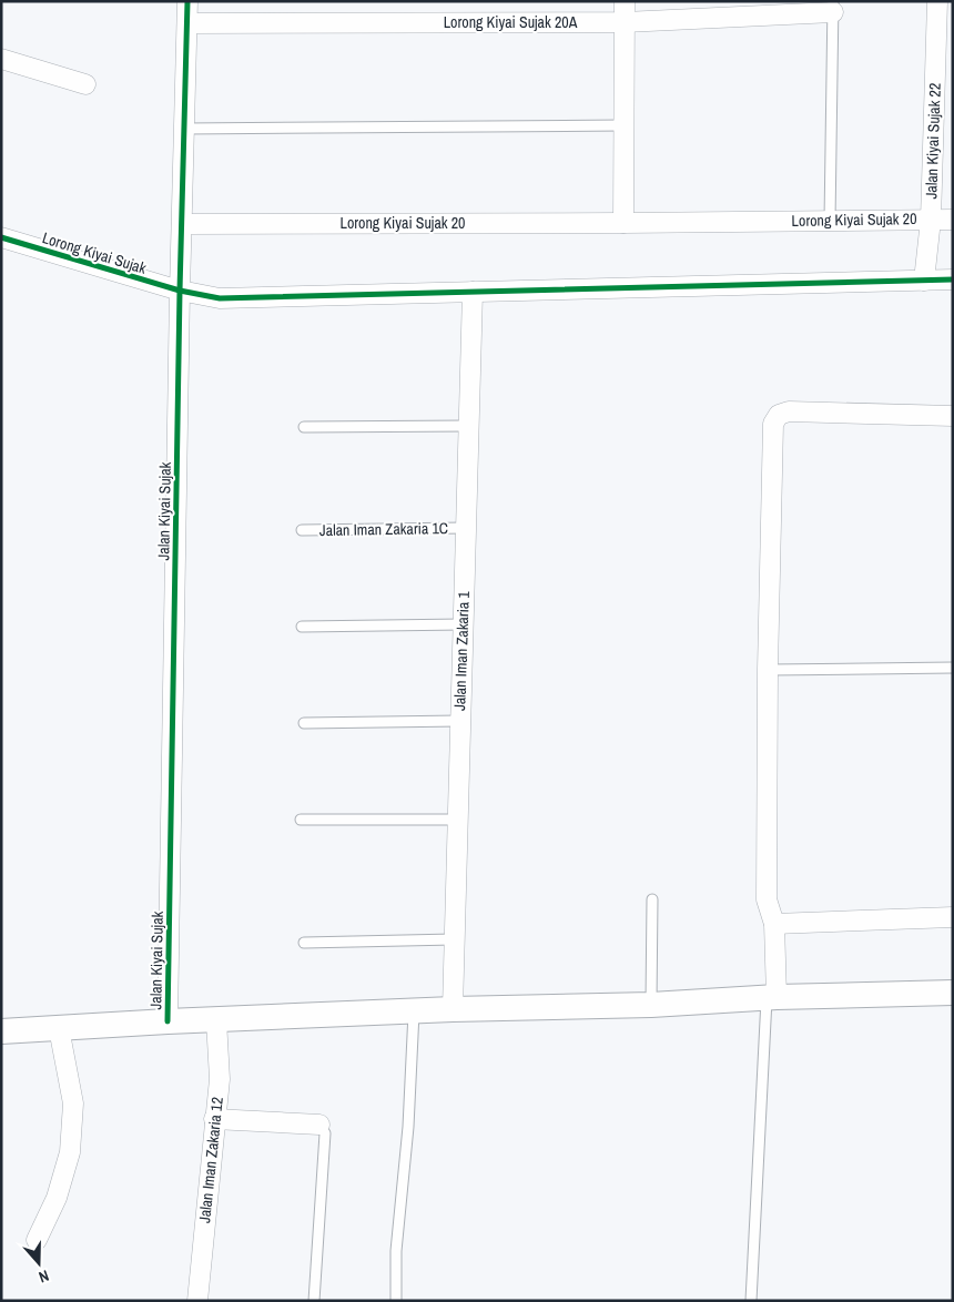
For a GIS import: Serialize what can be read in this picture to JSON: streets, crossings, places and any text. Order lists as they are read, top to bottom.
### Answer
{
  "streets": {
    "street": [
      "Lorong Kiyai Sujak 20A",
      "Jalan Kiyai Sujak 22",
      "Lorong Kiyai Sujak 20",
      "Lorong Kiyai Sujak",
      "Jalan Kiyai Sujak",
      "Jalan Iman Zakaria 1",
      "Jalan Iman Zakaria 12"
    ],
    "lane": ["Jalan Iman Zakaria 1C"]
  },
  "crossings": [
    ["Lorong Kiyai Sujak 20A", "Jalan Kiyai Sujak"],
    ["Jalan Kiyai Sujak 22", "Lorong Kiyai Sujak 20"],
    ["Jalan Kiyai Sujak 22", "Lorong Kiyai Sujak"],
    ["Lorong Kiyai Sujak 20", "Jalan Kiyai Sujak"],
    ["Lorong Kiyai Sujak", "Jalan Kiyai Sujak"],
    ["Lorong Kiyai Sujak", "Jalan Iman Zakaria 1"],
    ["Jalan Iman Zakaria 1C", "Jalan Iman Zakaria 1"]
  ],
  "north": "bottom"
}
